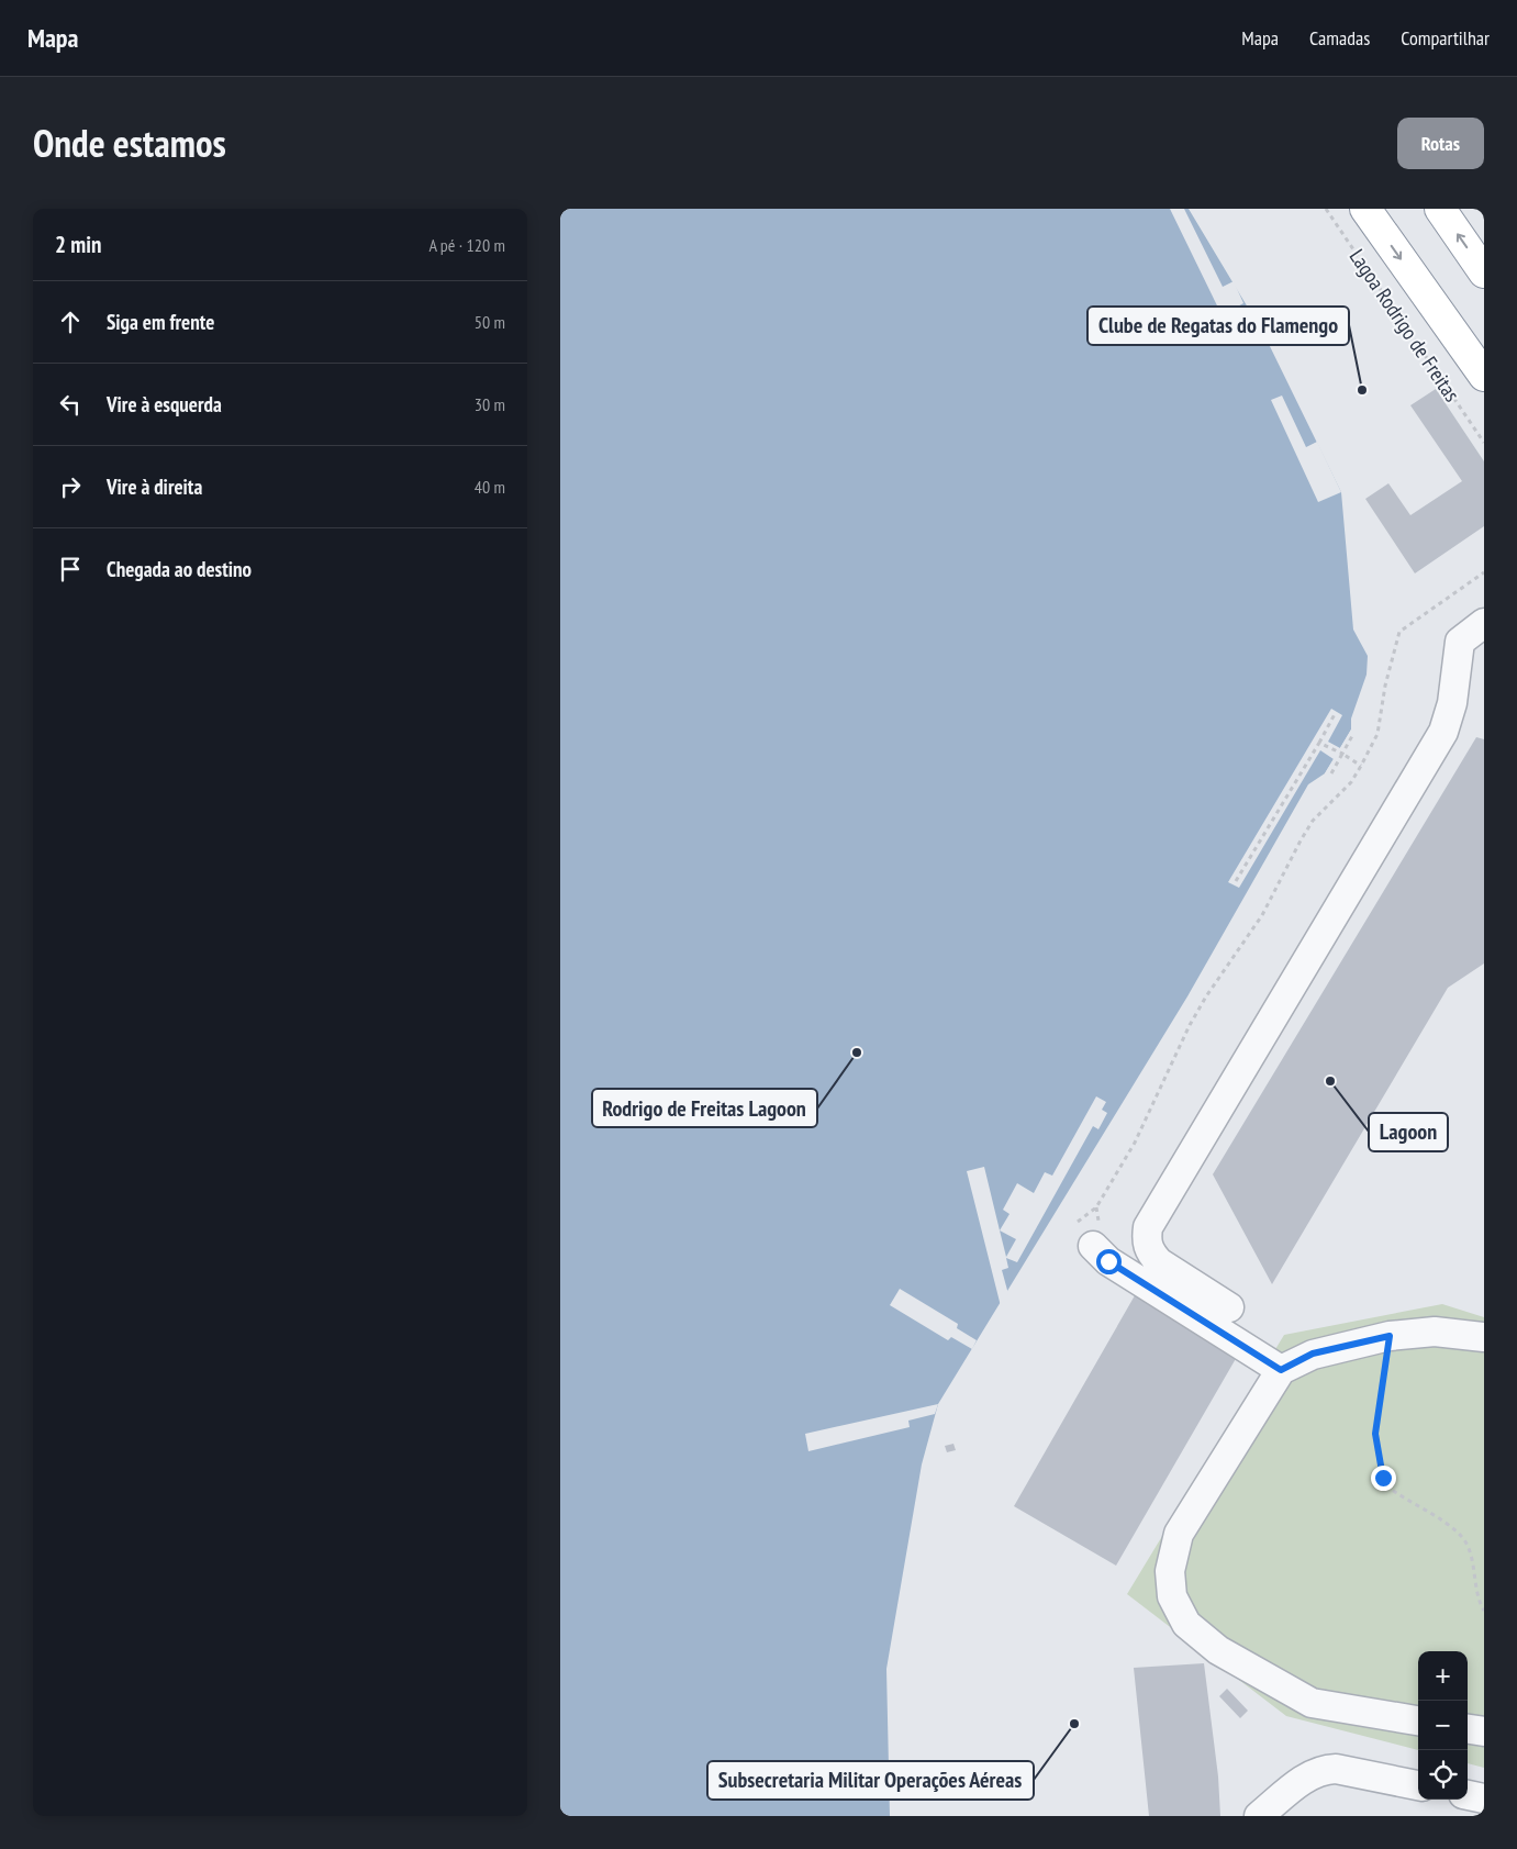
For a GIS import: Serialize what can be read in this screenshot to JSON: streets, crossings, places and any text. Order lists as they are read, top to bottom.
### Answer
{
  "streets": {
    "path": ["Lagoa Rodrigo de Freitas"]
  },
  "places": [
    "Clube de Regatas do Flamengo",
    "Rodrigo de Freitas Lagoon",
    "Lagoon",
    "Subsecretaria Militar Operações Aéreas"
  ],
  "page": {
    "header": "Mapa",
    "nav": ["Mapa", "Camadas", "Compartilhar"],
    "title": "Onde estamos",
    "buttons": "Rotas",
    "heading": ["2 min", "A pé · 120 m"],
    "list": [
      ["Siga em frente", "50 m"],
      ["Vire à esquerda", "30 m"],
      ["Vire à direita", "40 m"],
      "Chegada ao destino"
    ],
    "map_buttons": ["+", "−"]
  }
}
